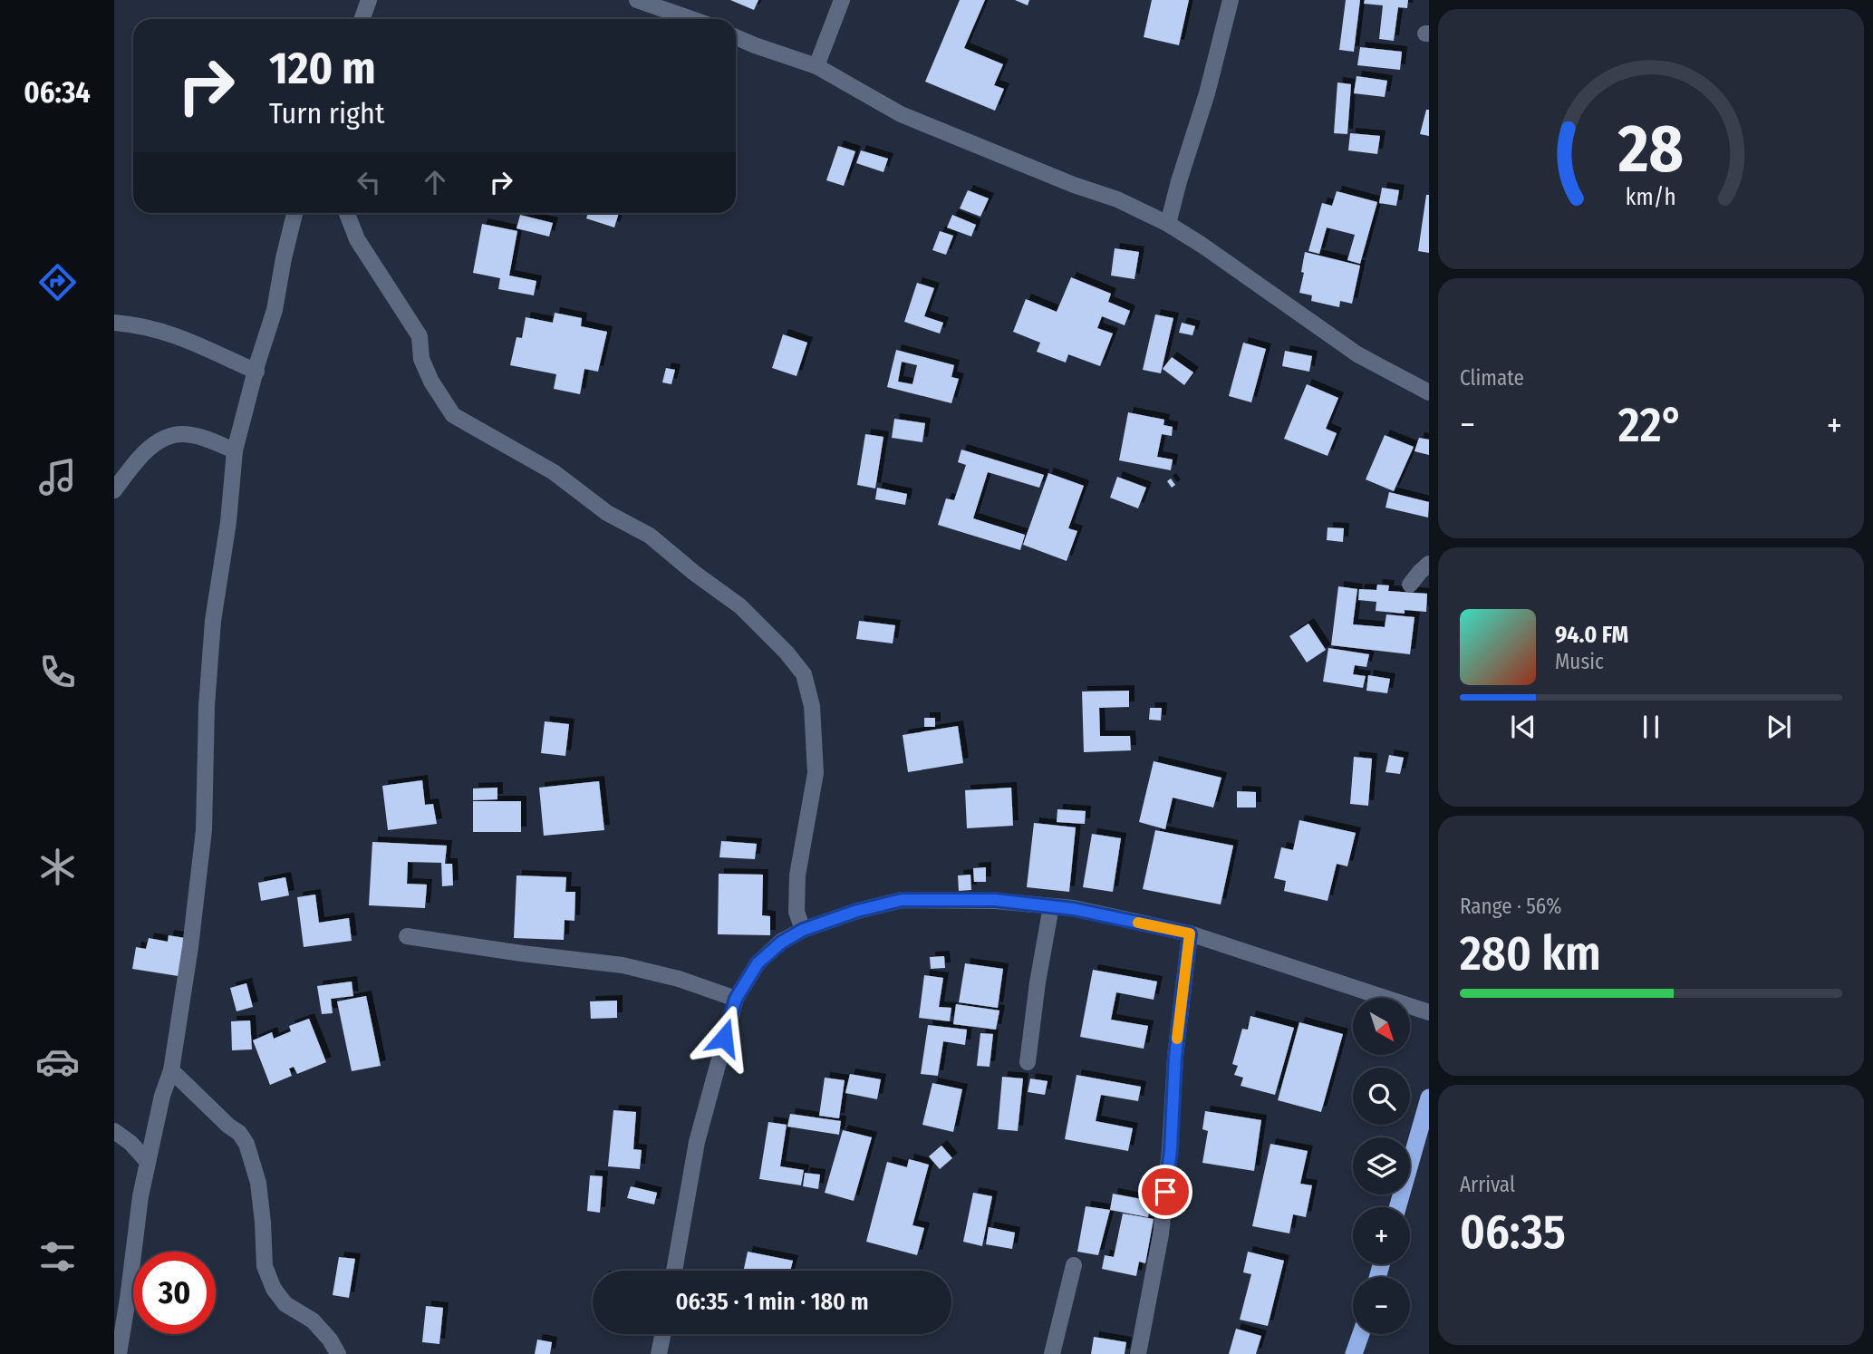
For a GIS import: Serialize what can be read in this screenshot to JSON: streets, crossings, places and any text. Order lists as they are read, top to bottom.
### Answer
{
  "north": "bottom right",
  "page": {
    "tabs": "06:34",
    "turn": ["120 m", "Turn right"],
    "tile": [
      "Climate",
      ["Range · 56%", "280 km"],
      ["Arrival", "06:35"]
    ],
    "heat": ["−", "22°", "+"],
    "song": ["94.0 FM", "Music"],
    "map_buttons": ["+", "−"],
    "limit": "30",
    "trip": "06:35 · 1 min · 180 m",
    "gauge": ["28", "km/h"]
  }
}
